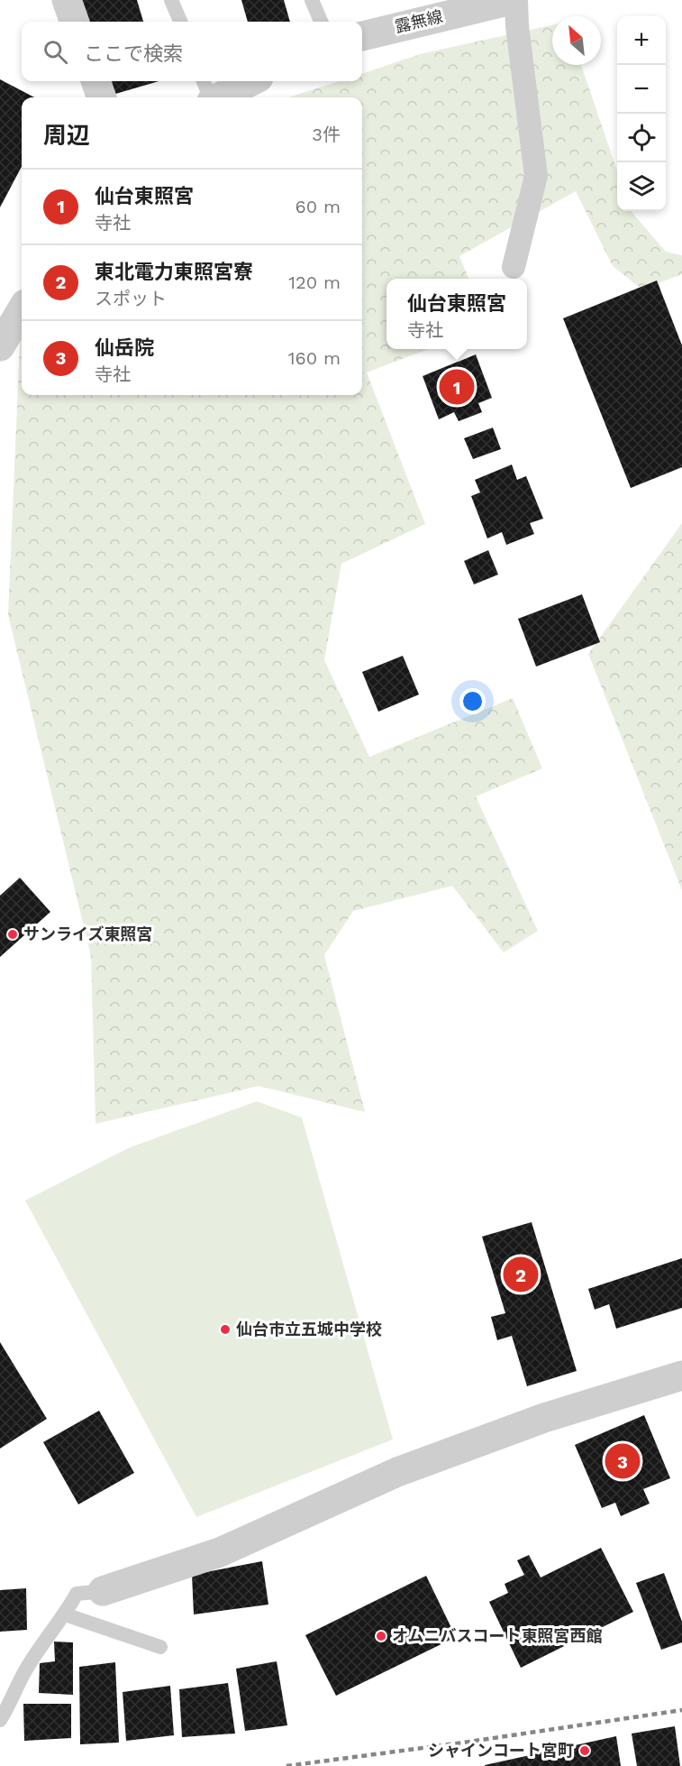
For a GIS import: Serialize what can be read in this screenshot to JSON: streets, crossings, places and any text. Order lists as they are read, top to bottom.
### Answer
{
  "streets": {
    "street": ["露無線"]
  },
  "places": [
    "サンライズ東照宮",
    "仙台市立五城中学校",
    "オムニバスコート東照宮西館",
    "シャインコート宮町"
  ],
  "north": "top left",
  "page": {
    "map_buttons": ["+", "−"],
    "search": "ここで検索",
    "heading": ["周辺", "3件"],
    "list": [
      {
        "mark": "1",
        "name": "仙台東照宮",
        "note": "寺社",
        "value": "60 m"
      },
      {
        "mark": "2",
        "name": "東北電力東照宮寮",
        "note": "スポット",
        "value": "120 m"
      },
      {
        "mark": "3",
        "name": "仙岳院",
        "note": "寺社",
        "value": "160 m"
      }
    ],
    "popup": ["仙台東照宮", "寺社"],
    "pins": ["1", "2", "3"]
  }
}
